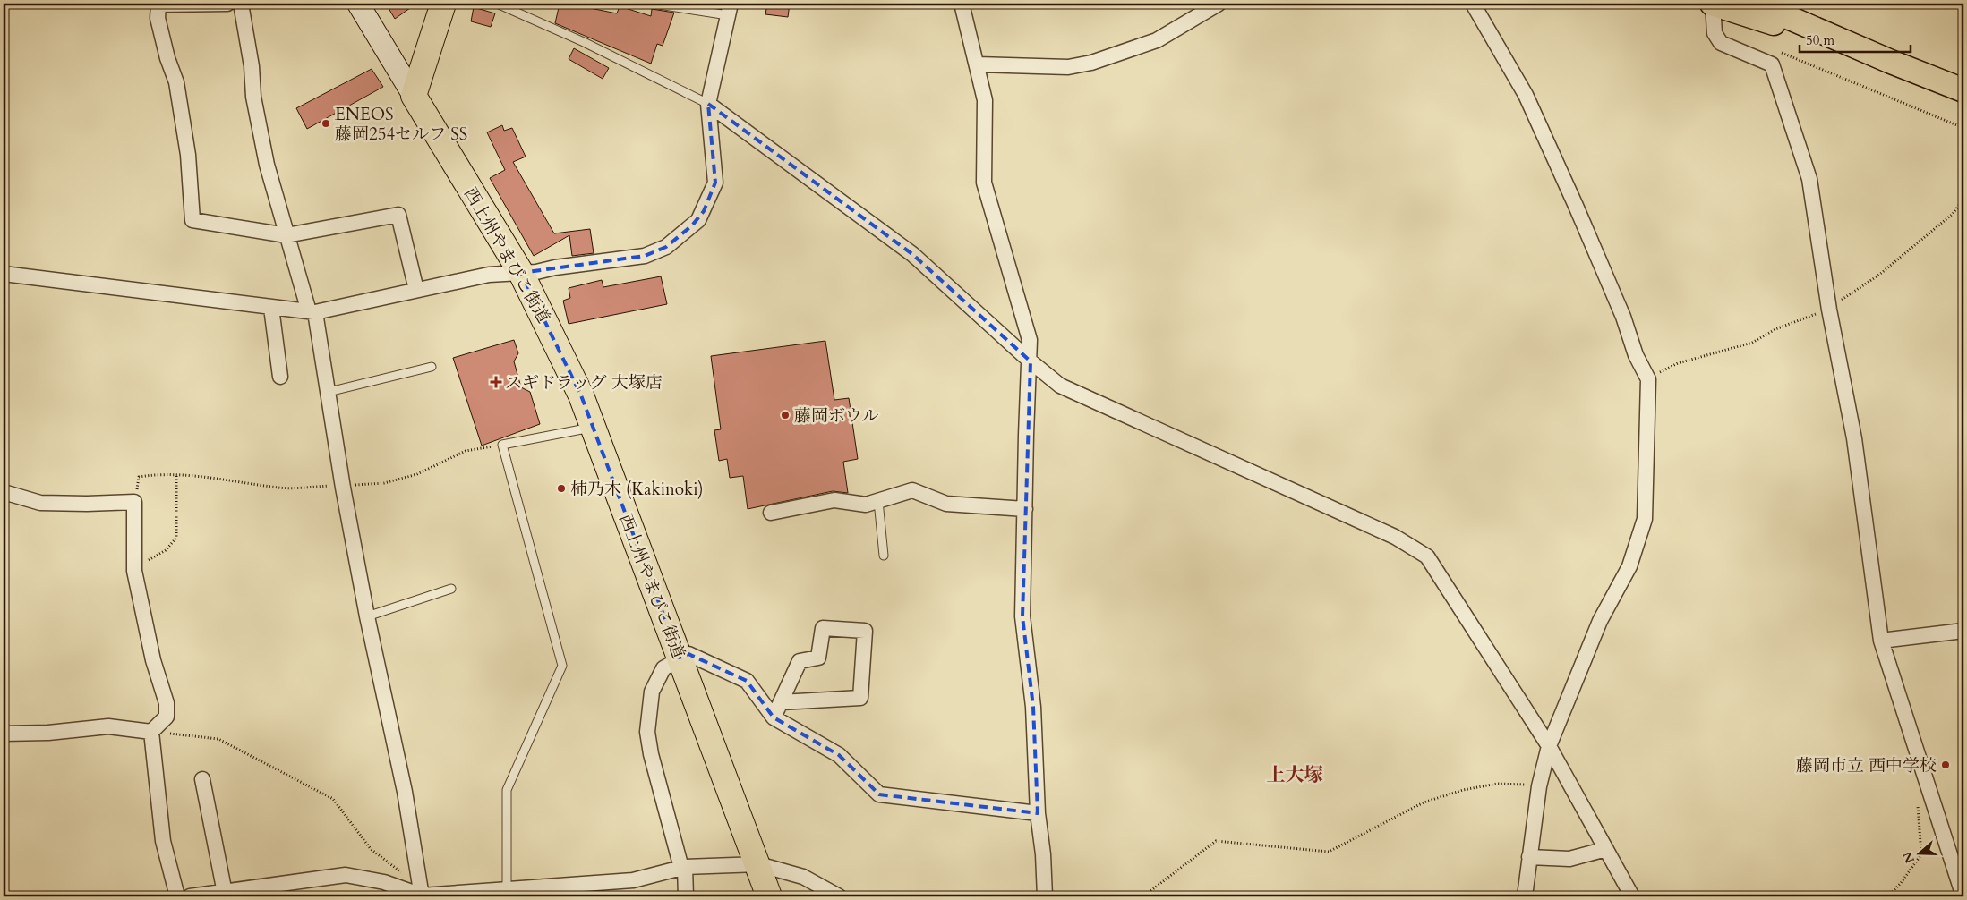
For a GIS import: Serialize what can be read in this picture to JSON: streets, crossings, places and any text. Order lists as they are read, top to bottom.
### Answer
{
  "streets": {
    "highway": ["西上州やまびこ街道"]
  },
  "districts": ["上大塚"],
  "places": {
    "other": [
      "ENEOS 藤岡254セルフ SS",
      "藤岡ボウル",
      "柿乃木 (Kakinoki)",
      "藤岡市立 西中学校"
    ],
    "health": ["スギドラッグ 大塚店"]
  },
  "scale_bar": "50 m",
  "north": "left"
}
